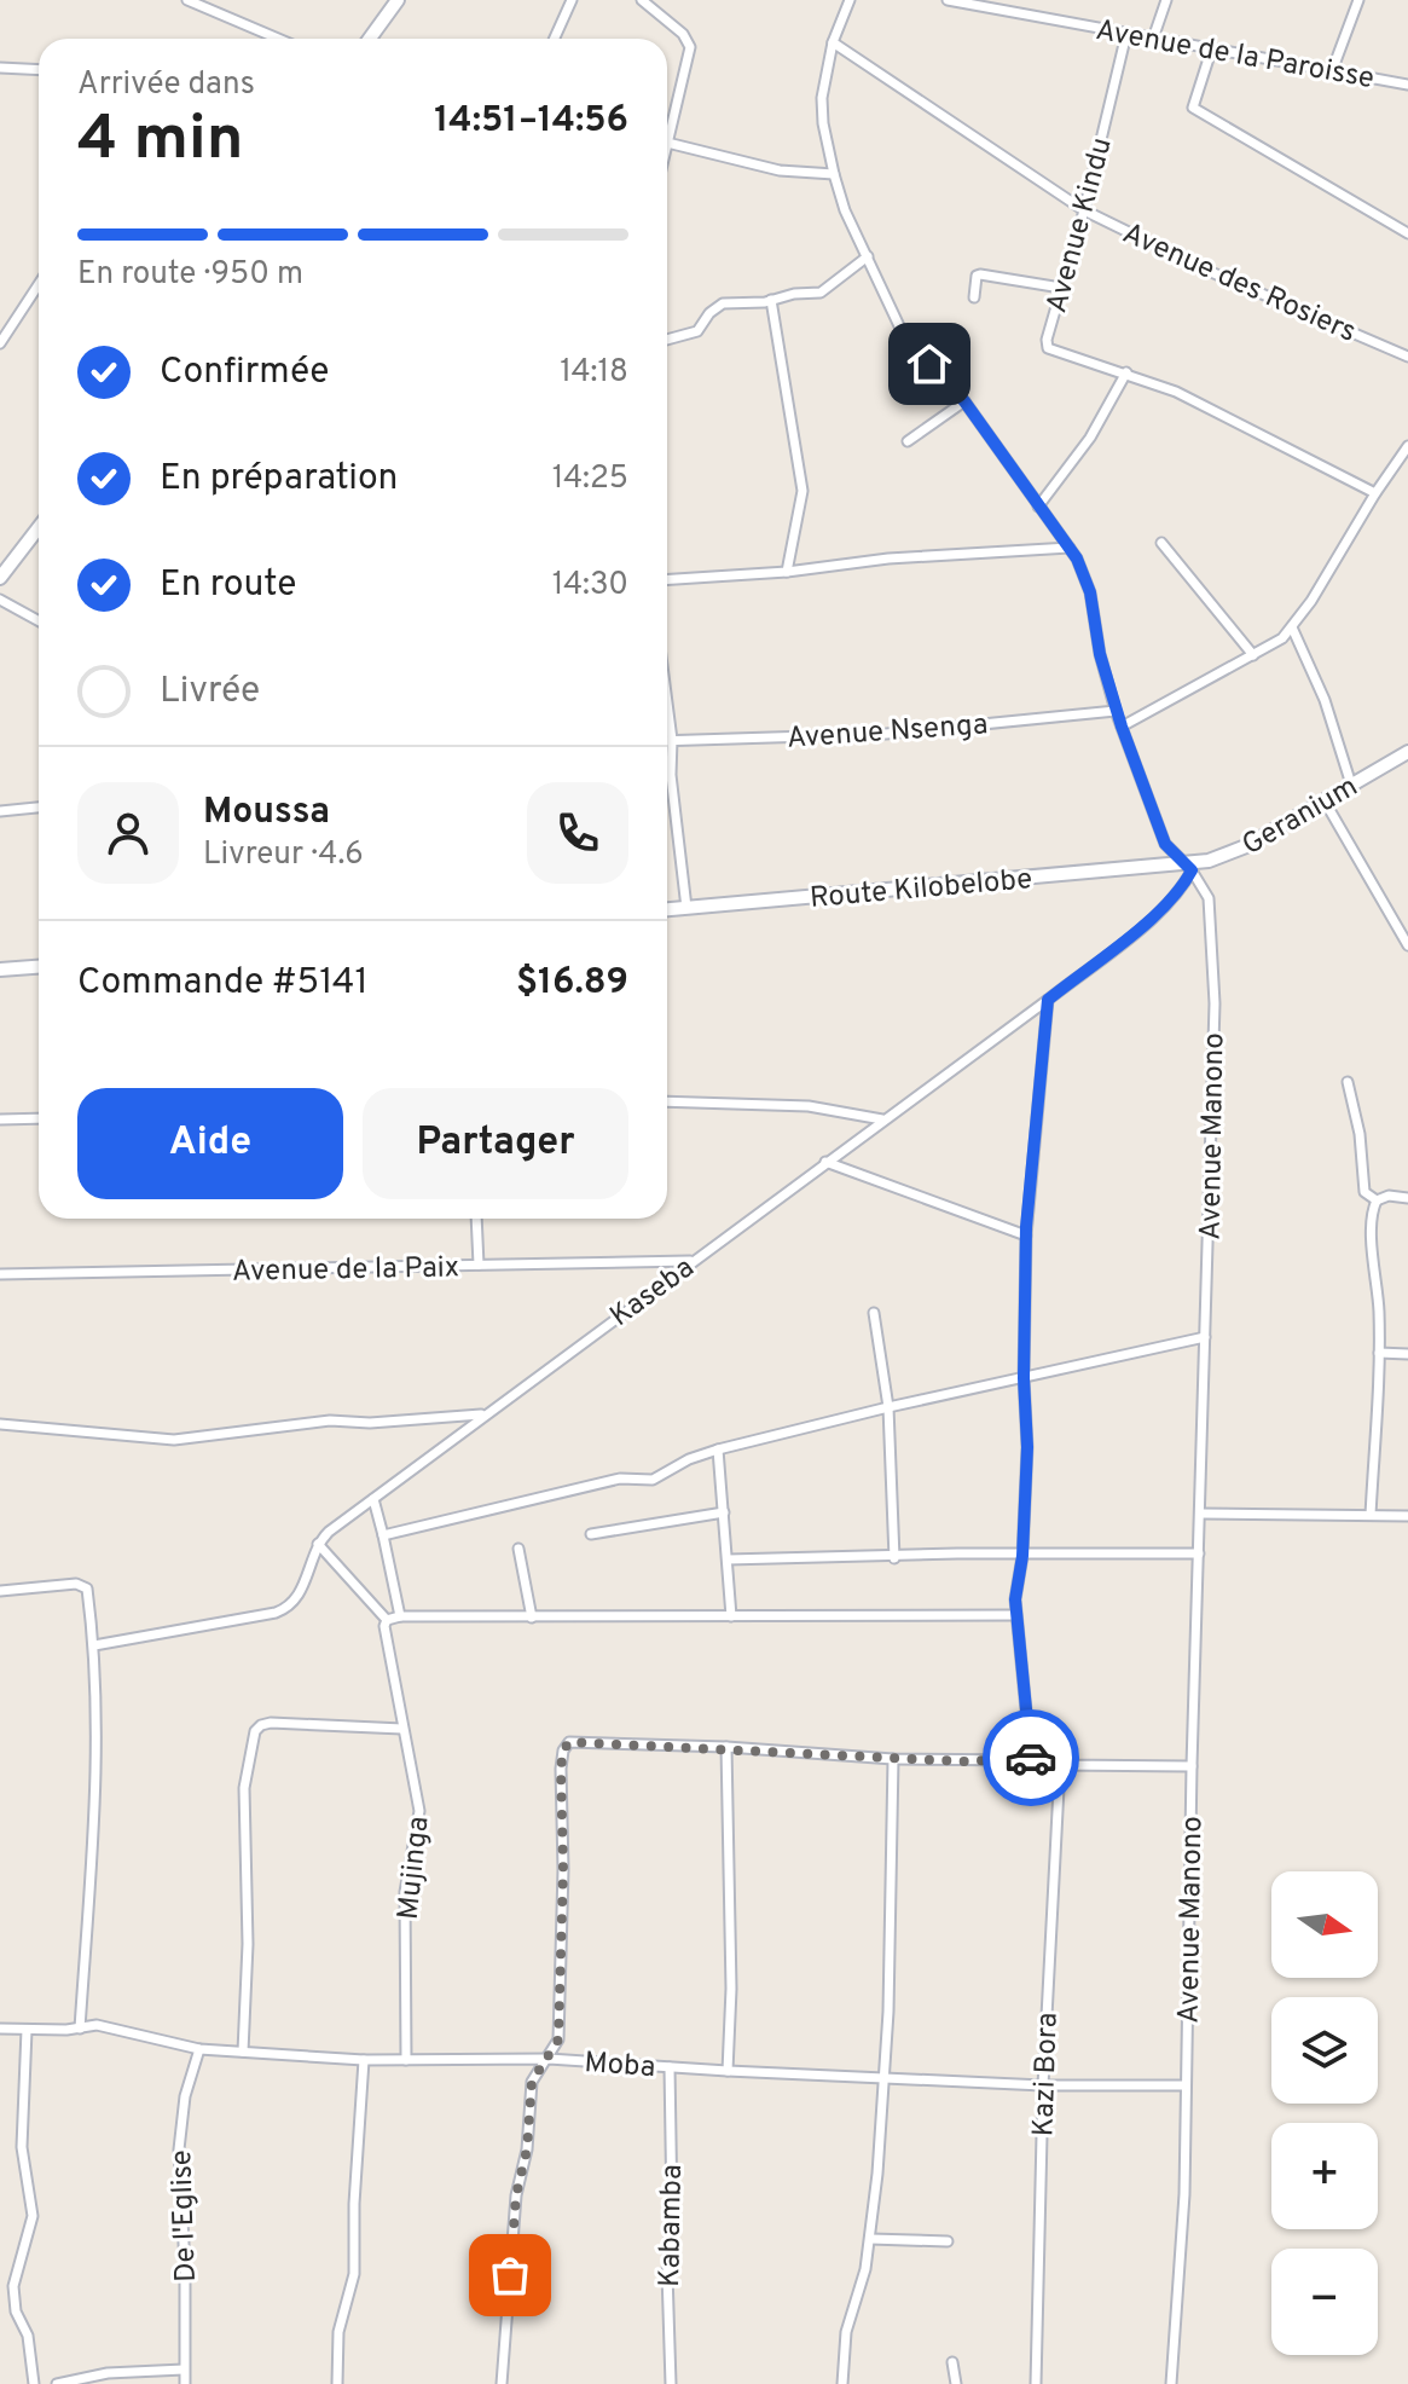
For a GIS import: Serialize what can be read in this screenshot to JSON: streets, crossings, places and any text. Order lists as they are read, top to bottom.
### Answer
{
  "streets": {
    "street": [
      "Avenue de la Paroisse",
      "Avenue Kindu",
      "Avenue des Rosiers",
      "Avenue Nsenga",
      "Geranium",
      "Route Kilobelobe",
      "Avenue Manono",
      "Avenue de la Paix",
      "Kaseba",
      "Mujinga",
      "Moba",
      "Kazi Bora",
      "De l'Eglise",
      "Kabamba"
    ]
  },
  "crossings": [
    ["Avenue de la Paroisse", "Avenue Kindu"],
    ["Avenue Kindu", "Avenue des Rosiers"],
    ["Avenue des Rosiers", "Avenue Manono"],
    ["Avenue Nsenga", "Avenue Manono"],
    ["Geranium", "Route Kilobelobe"],
    ["Geranium", "Avenue Manono"],
    ["Geranium", "Kaseba"],
    ["Route Kilobelobe", "Avenue Manono"],
    ["Route Kilobelobe", "Kaseba"],
    ["Avenue Manono", "Kaseba"],
    ["Avenue Manono", "Moba"],
    ["Avenue de la Paix", "Kaseba"],
    ["Mujinga", "Moba"],
    ["Moba", "Kazi Bora"],
    ["Moba", "De l'Eglise"],
    ["Moba", "Kabamba"]
  ],
  "north": "right",
  "page": {
    "heading": ["4 min", "Arrivée dans", "14:51–14:56"],
    "panel": [
      "Moussa",
      "Livreur · 4.6",
      "Commande #5141",
      "$16.89"
    ],
    "bar": "En route · 950 m",
    "list": [
      ["Confirmée", "14:18"],
      ["En préparation", "14:25"],
      ["En route", "14:30"],
      "Livrée"
    ],
    "buttons": ["Aide", "Partager"],
    "map_buttons": ["+", "−"]
  }
}
